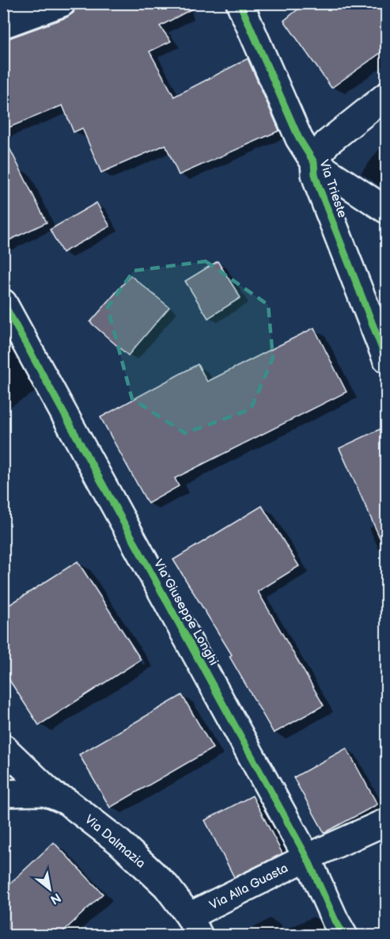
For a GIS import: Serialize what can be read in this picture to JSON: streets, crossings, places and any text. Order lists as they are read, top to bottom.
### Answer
{
  "streets": {
    "street": [
      "Via Trieste",
      "Via Giuseppe Longhi",
      "Via Dalmazia",
      "Via Alla Guasta"
    ]
  },
  "crossings": [
    ["Via Giuseppe Longhi", "Via Alla Guasta"],
    ["Via Dalmazia", "Via Alla Guasta"]
  ],
  "north": "bottom right"
}
